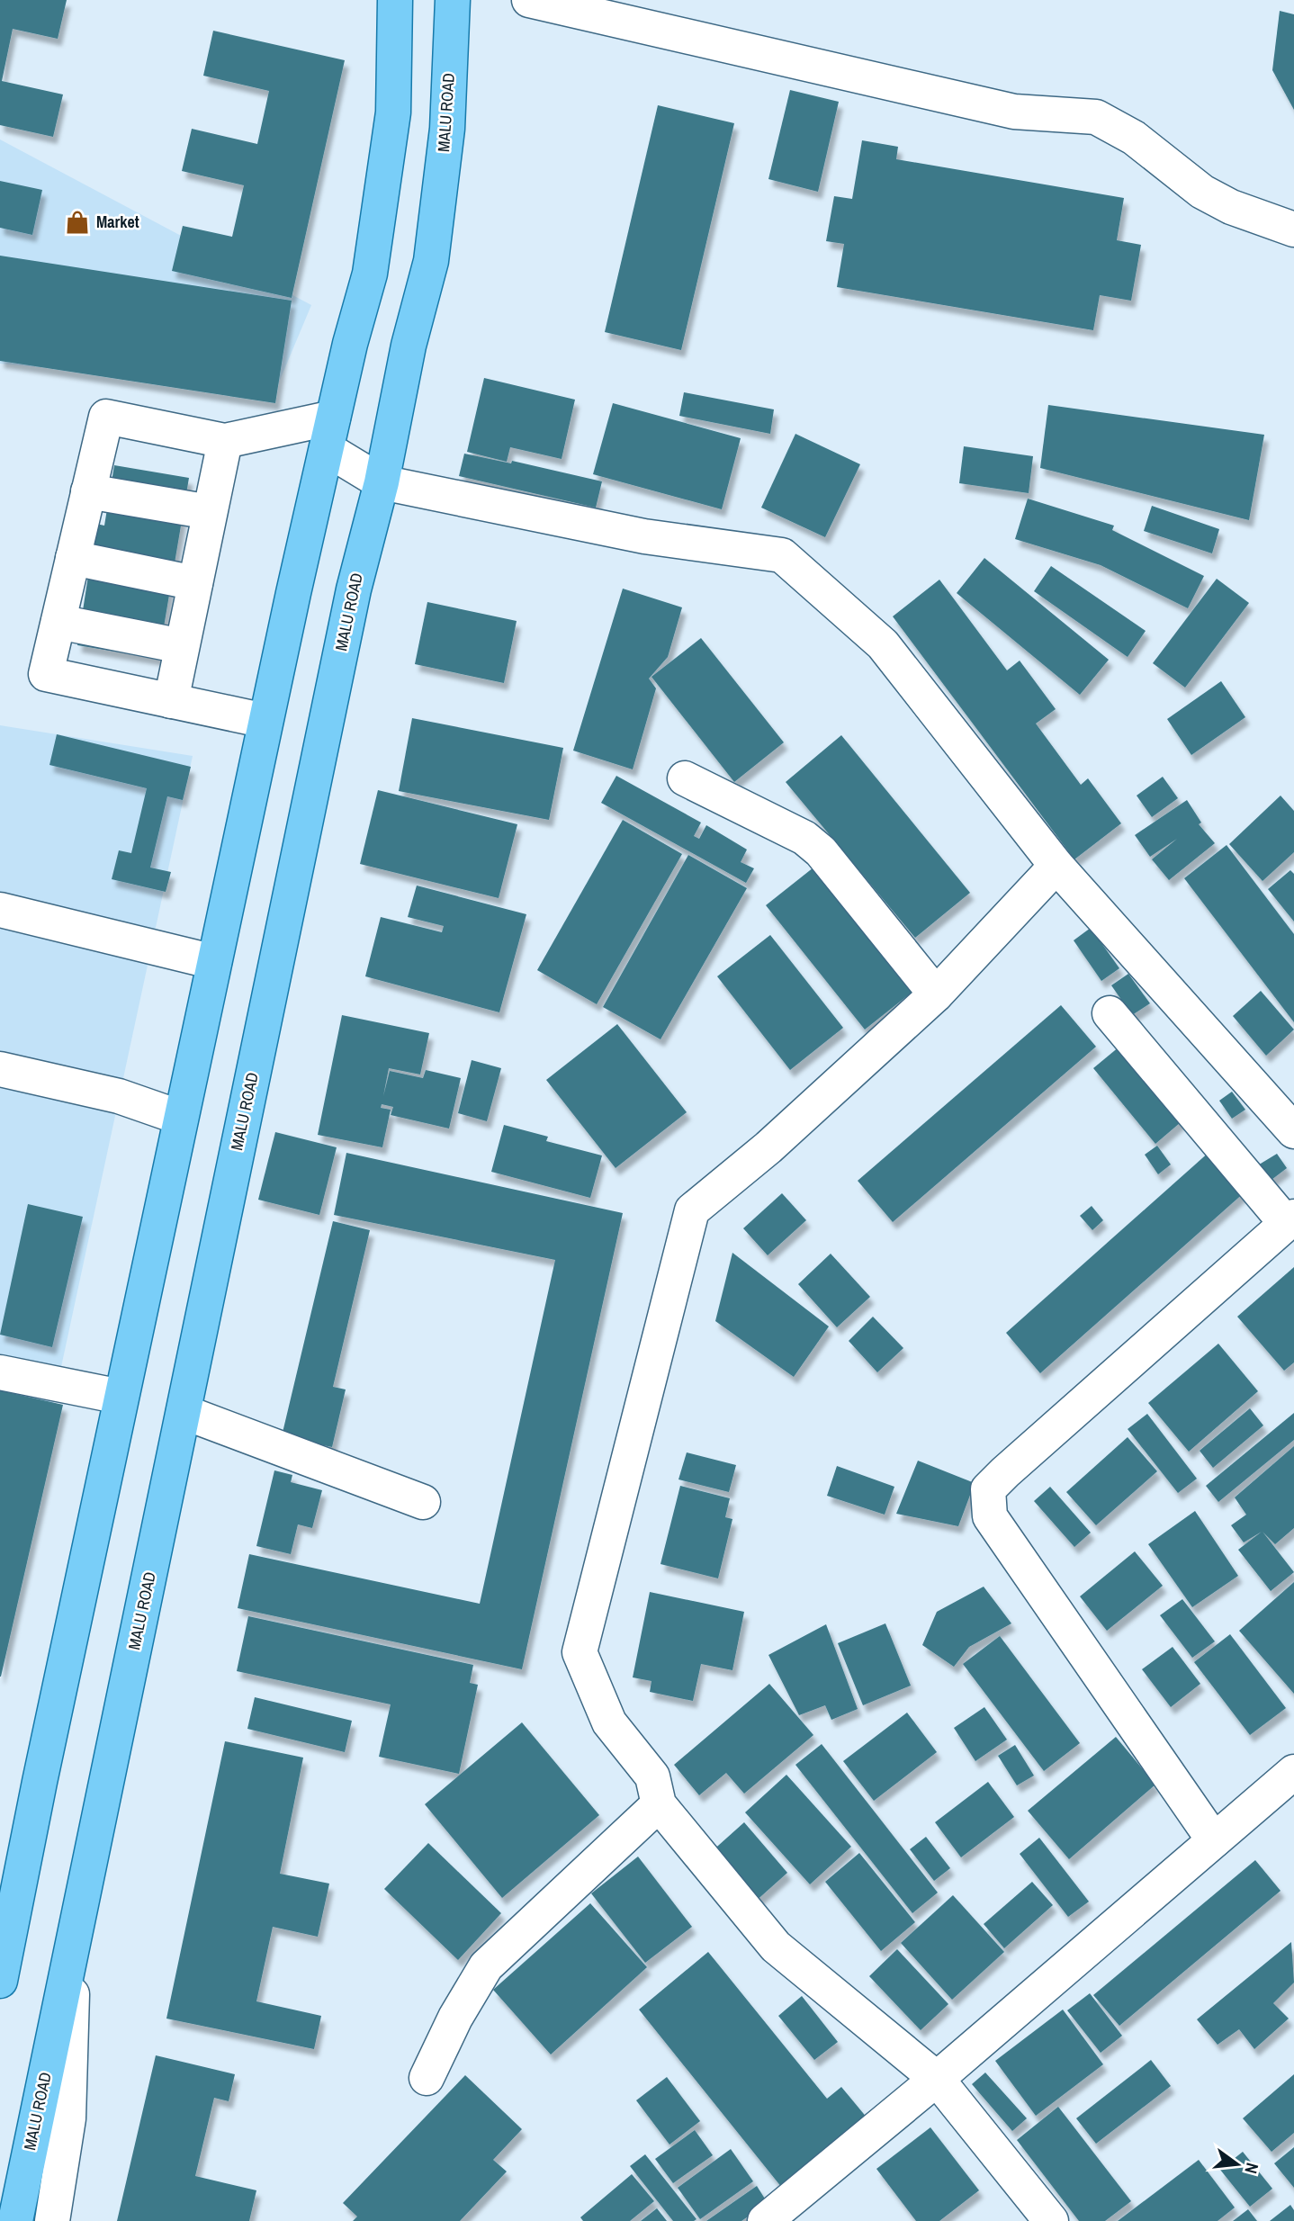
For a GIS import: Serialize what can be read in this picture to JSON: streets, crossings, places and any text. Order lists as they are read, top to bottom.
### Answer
{
  "streets": {
    "main road": ["MALU ROAD"]
  },
  "places": {
    "shop": ["Market"]
  },
  "north": "right"
}
